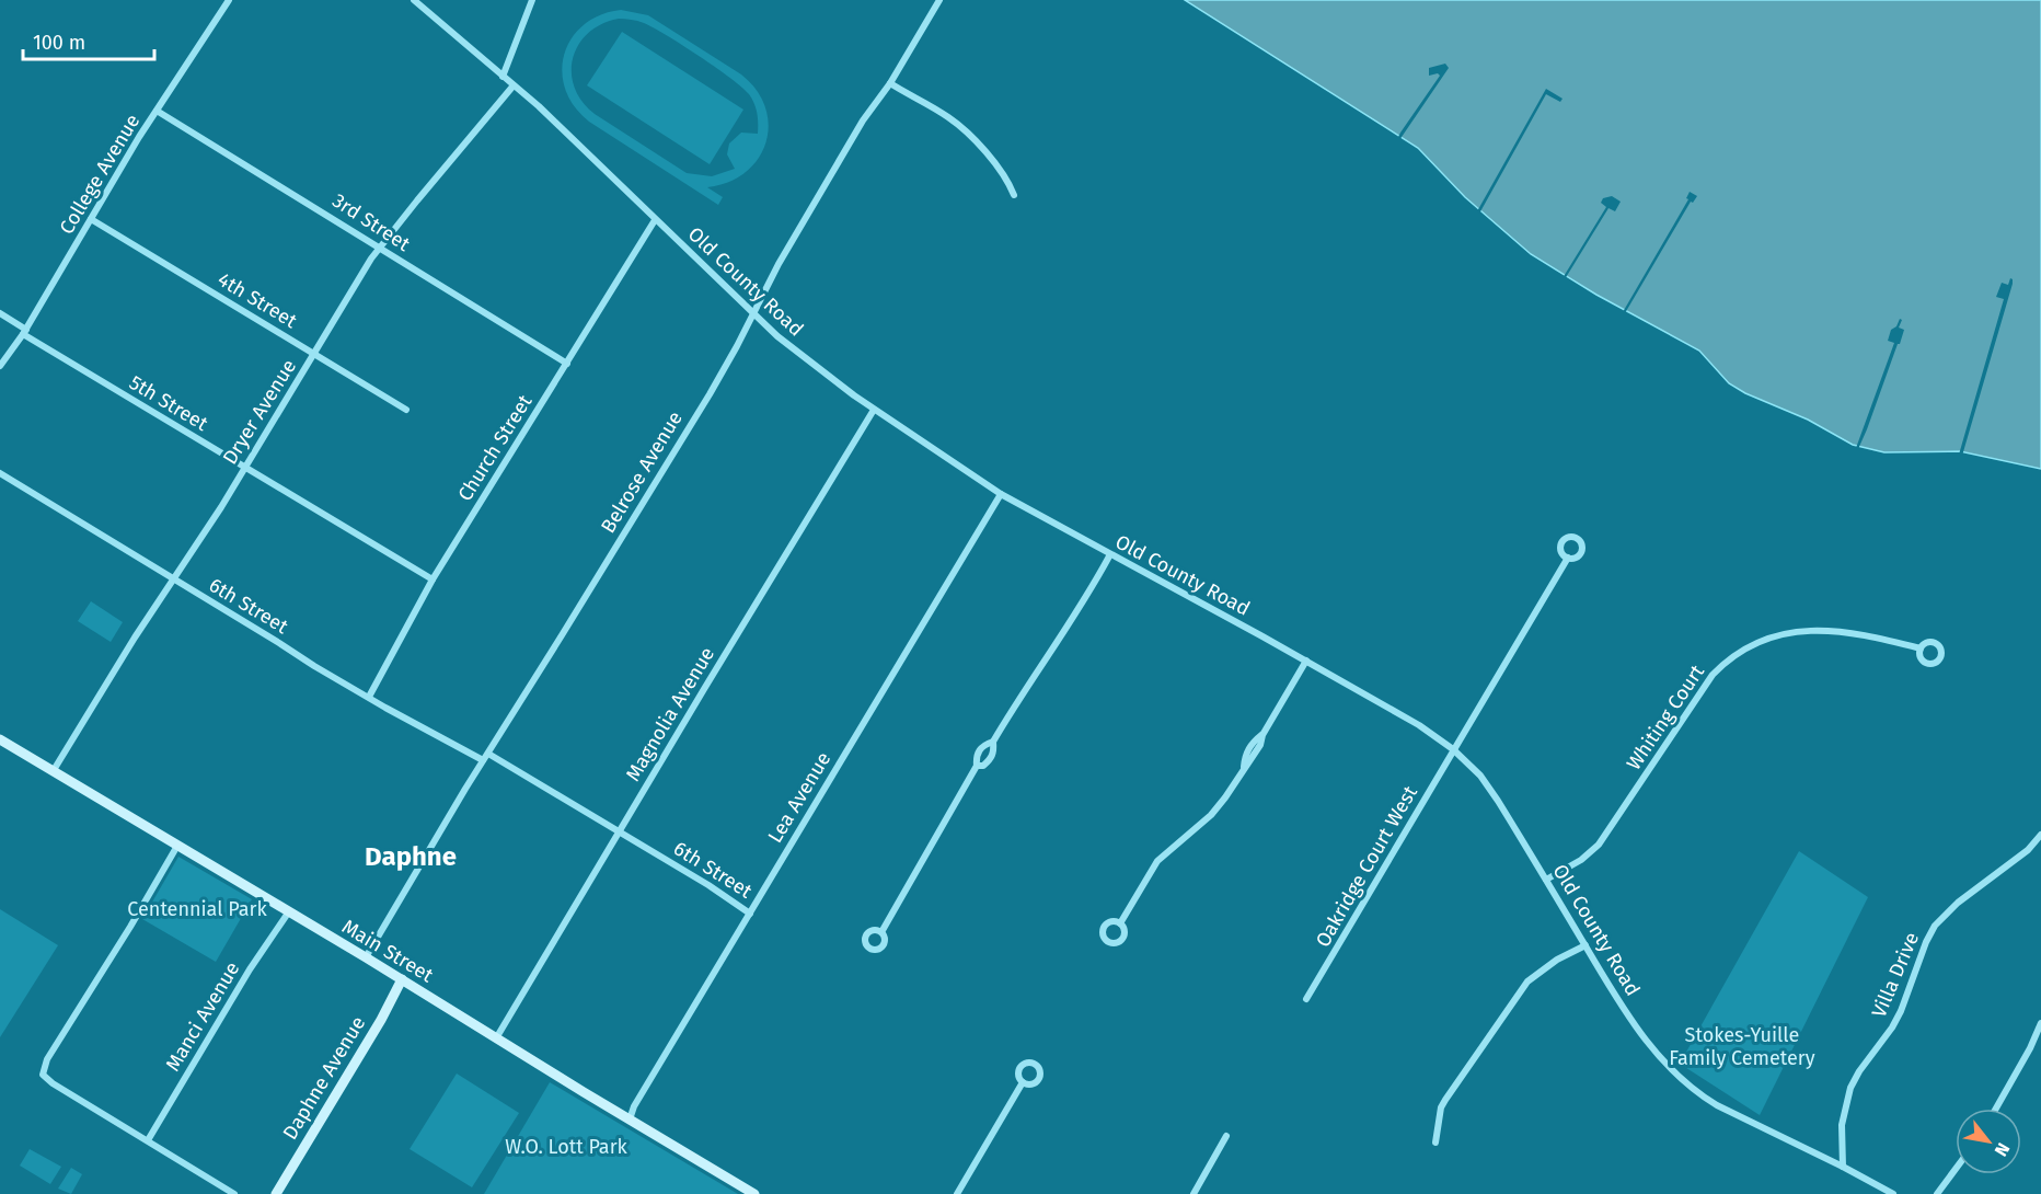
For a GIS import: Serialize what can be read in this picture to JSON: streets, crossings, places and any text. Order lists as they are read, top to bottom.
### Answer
{
  "streets": {
    "main road": ["Main Street", "Daphne Avenue"],
    "street": [
      "College Avenue",
      "3rd Street",
      "Old County Road",
      "4th Street",
      "5th Street",
      "Dryer Avenue",
      "Church Street",
      "Belrose Avenue",
      "6th Street",
      "Magnolia Avenue",
      "Whiting Court",
      "Lea Avenue",
      "Oakridge Court West",
      "Villa Drive",
      "Manci Avenue"
    ]
  },
  "crossings": [
    ["College Avenue", "3rd Street"],
    ["College Avenue", "4th Street"],
    ["College Avenue", "5th Street"],
    ["3rd Street", "Dryer Avenue"],
    ["3rd Street", "Church Street"],
    ["Old County Road", "Dryer Avenue"],
    ["Old County Road", "Church Street"],
    ["Old County Road", "Belrose Avenue"],
    ["Old County Road", "Magnolia Avenue"],
    ["Old County Road", "Whiting Court"],
    ["Old County Road", "Lea Avenue"],
    ["Old County Road", "Oakridge Court West"],
    ["Old County Road", "Villa Drive"],
    ["4th Street", "Dryer Avenue"],
    ["5th Street", "Dryer Avenue"],
    ["5th Street", "Church Street"],
    ["Dryer Avenue", "6th Street"],
    ["Dryer Avenue", "Main Street"],
    ["Church Street", "6th Street"],
    ["Belrose Avenue", "6th Street"],
    ["Belrose Avenue", "Main Street"],
    ["6th Street", "Magnolia Avenue"],
    ["6th Street", "Lea Avenue"],
    ["Magnolia Avenue", "Main Street"],
    ["Lea Avenue", "Main Street"],
    ["Main Street", "Manci Avenue"],
    ["Main Street", "Daphne Avenue"]
  ],
  "districts": ["Daphne"],
  "parks": ["Centennial Park", "Stokes-Yuille Family Cemetery", "W.O. Lott Park"],
  "scale_bar": "100 m",
  "north": "bottom right"
}
